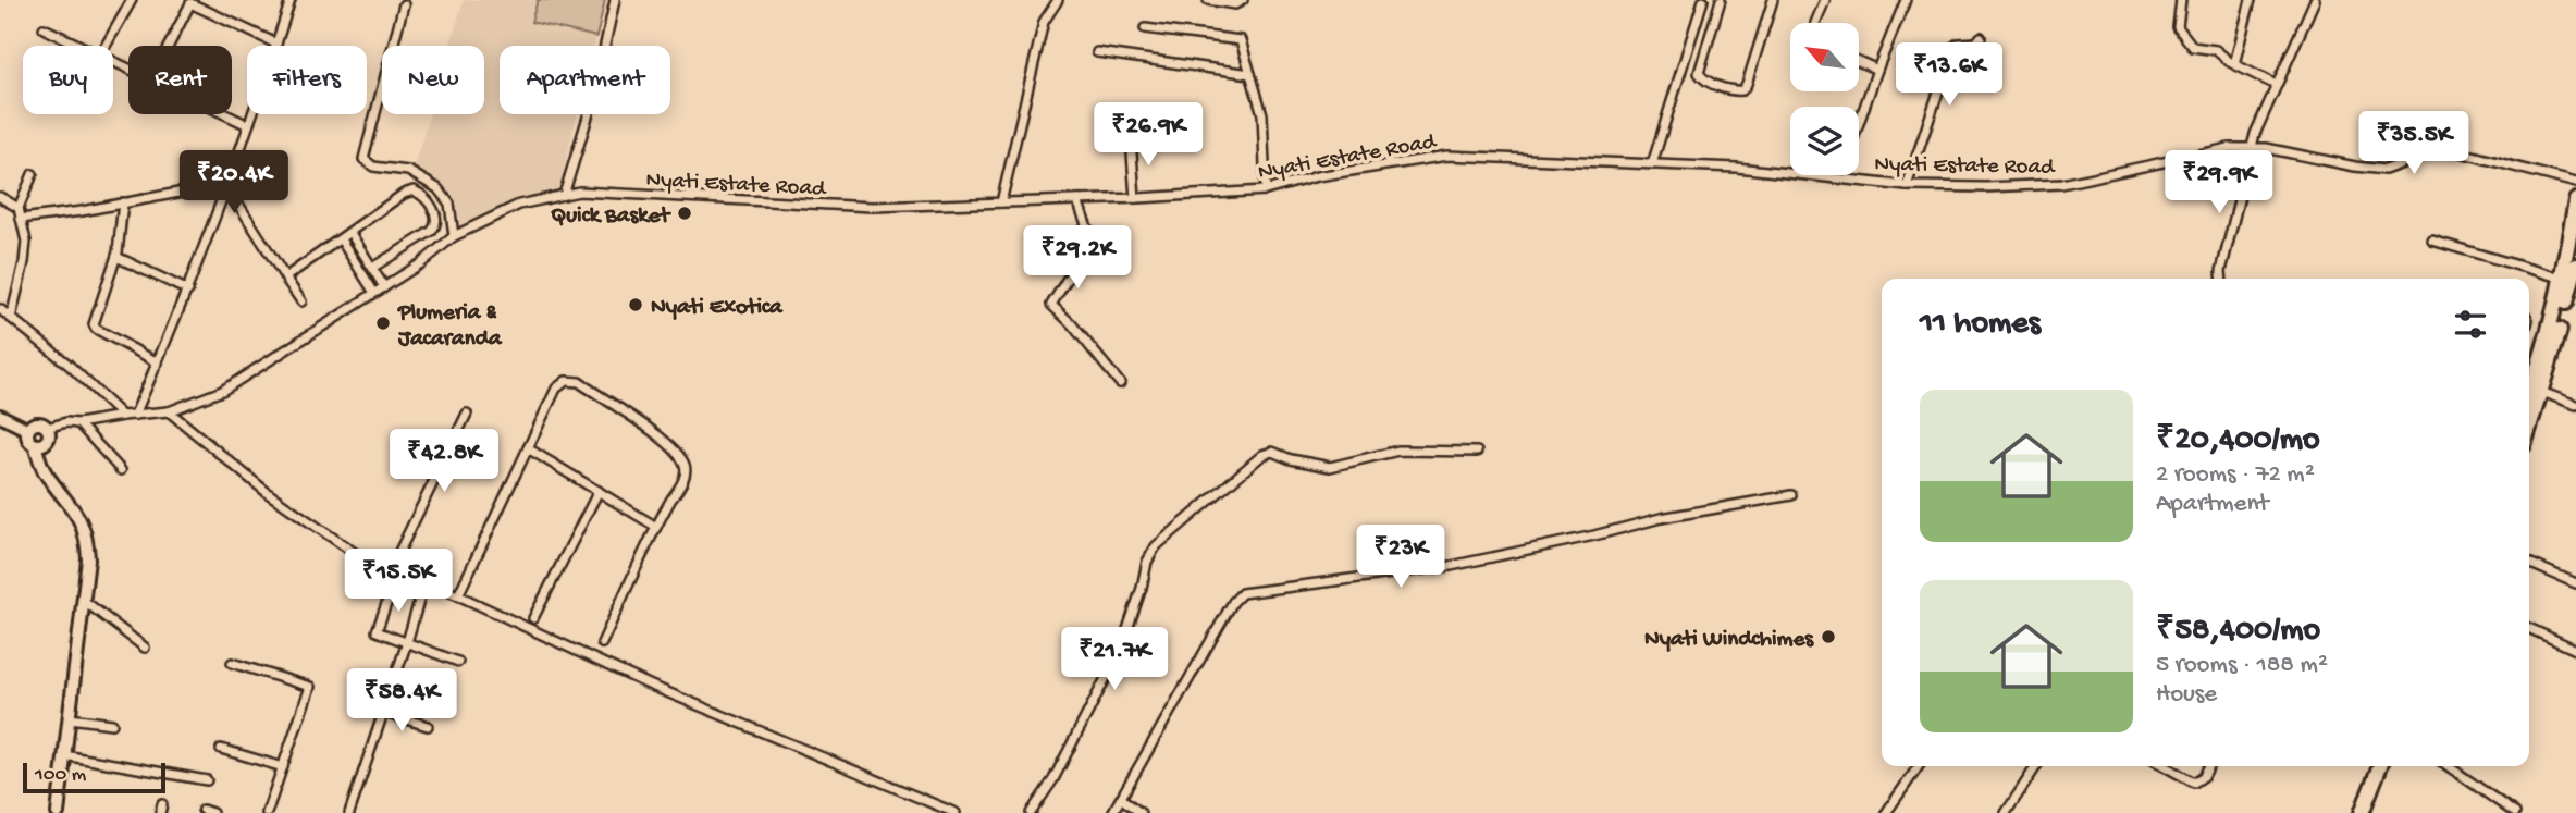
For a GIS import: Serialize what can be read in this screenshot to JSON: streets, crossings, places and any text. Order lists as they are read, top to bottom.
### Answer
{
  "streets": {
    "street": ["Nyati Estate Road"]
  },
  "places": [
    "Quick Basket",
    "Nyati Exotica",
    "Plumeria & Jacaranda",
    "Nyati Windchimes"
  ],
  "scale_bar": "100 m",
  "north": "top left",
  "page": {
    "price": [
      "₹13.6K",
      "₹26.9K",
      "₹35.5K",
      "₹20.4K",
      "₹29.9K",
      "₹29.2K",
      "₹42.8K",
      "₹23K",
      "₹15.5K",
      "₹21.7K",
      "₹58.4K"
    ],
    "chip": [
      "Buy",
      "Rent",
      "Filters",
      "New",
      "Apartment"
    ],
    "heading": "11 homes",
    "list": [
      {
        "name": "₹20,400/mo",
        "note": "2 rooms · 72 m² · Apartment"
      },
      {
        "name": "₹58,400/mo",
        "note": "5 rooms · 188 m² · House"
      }
    ],
    "scale": "100 m"
  }
}
